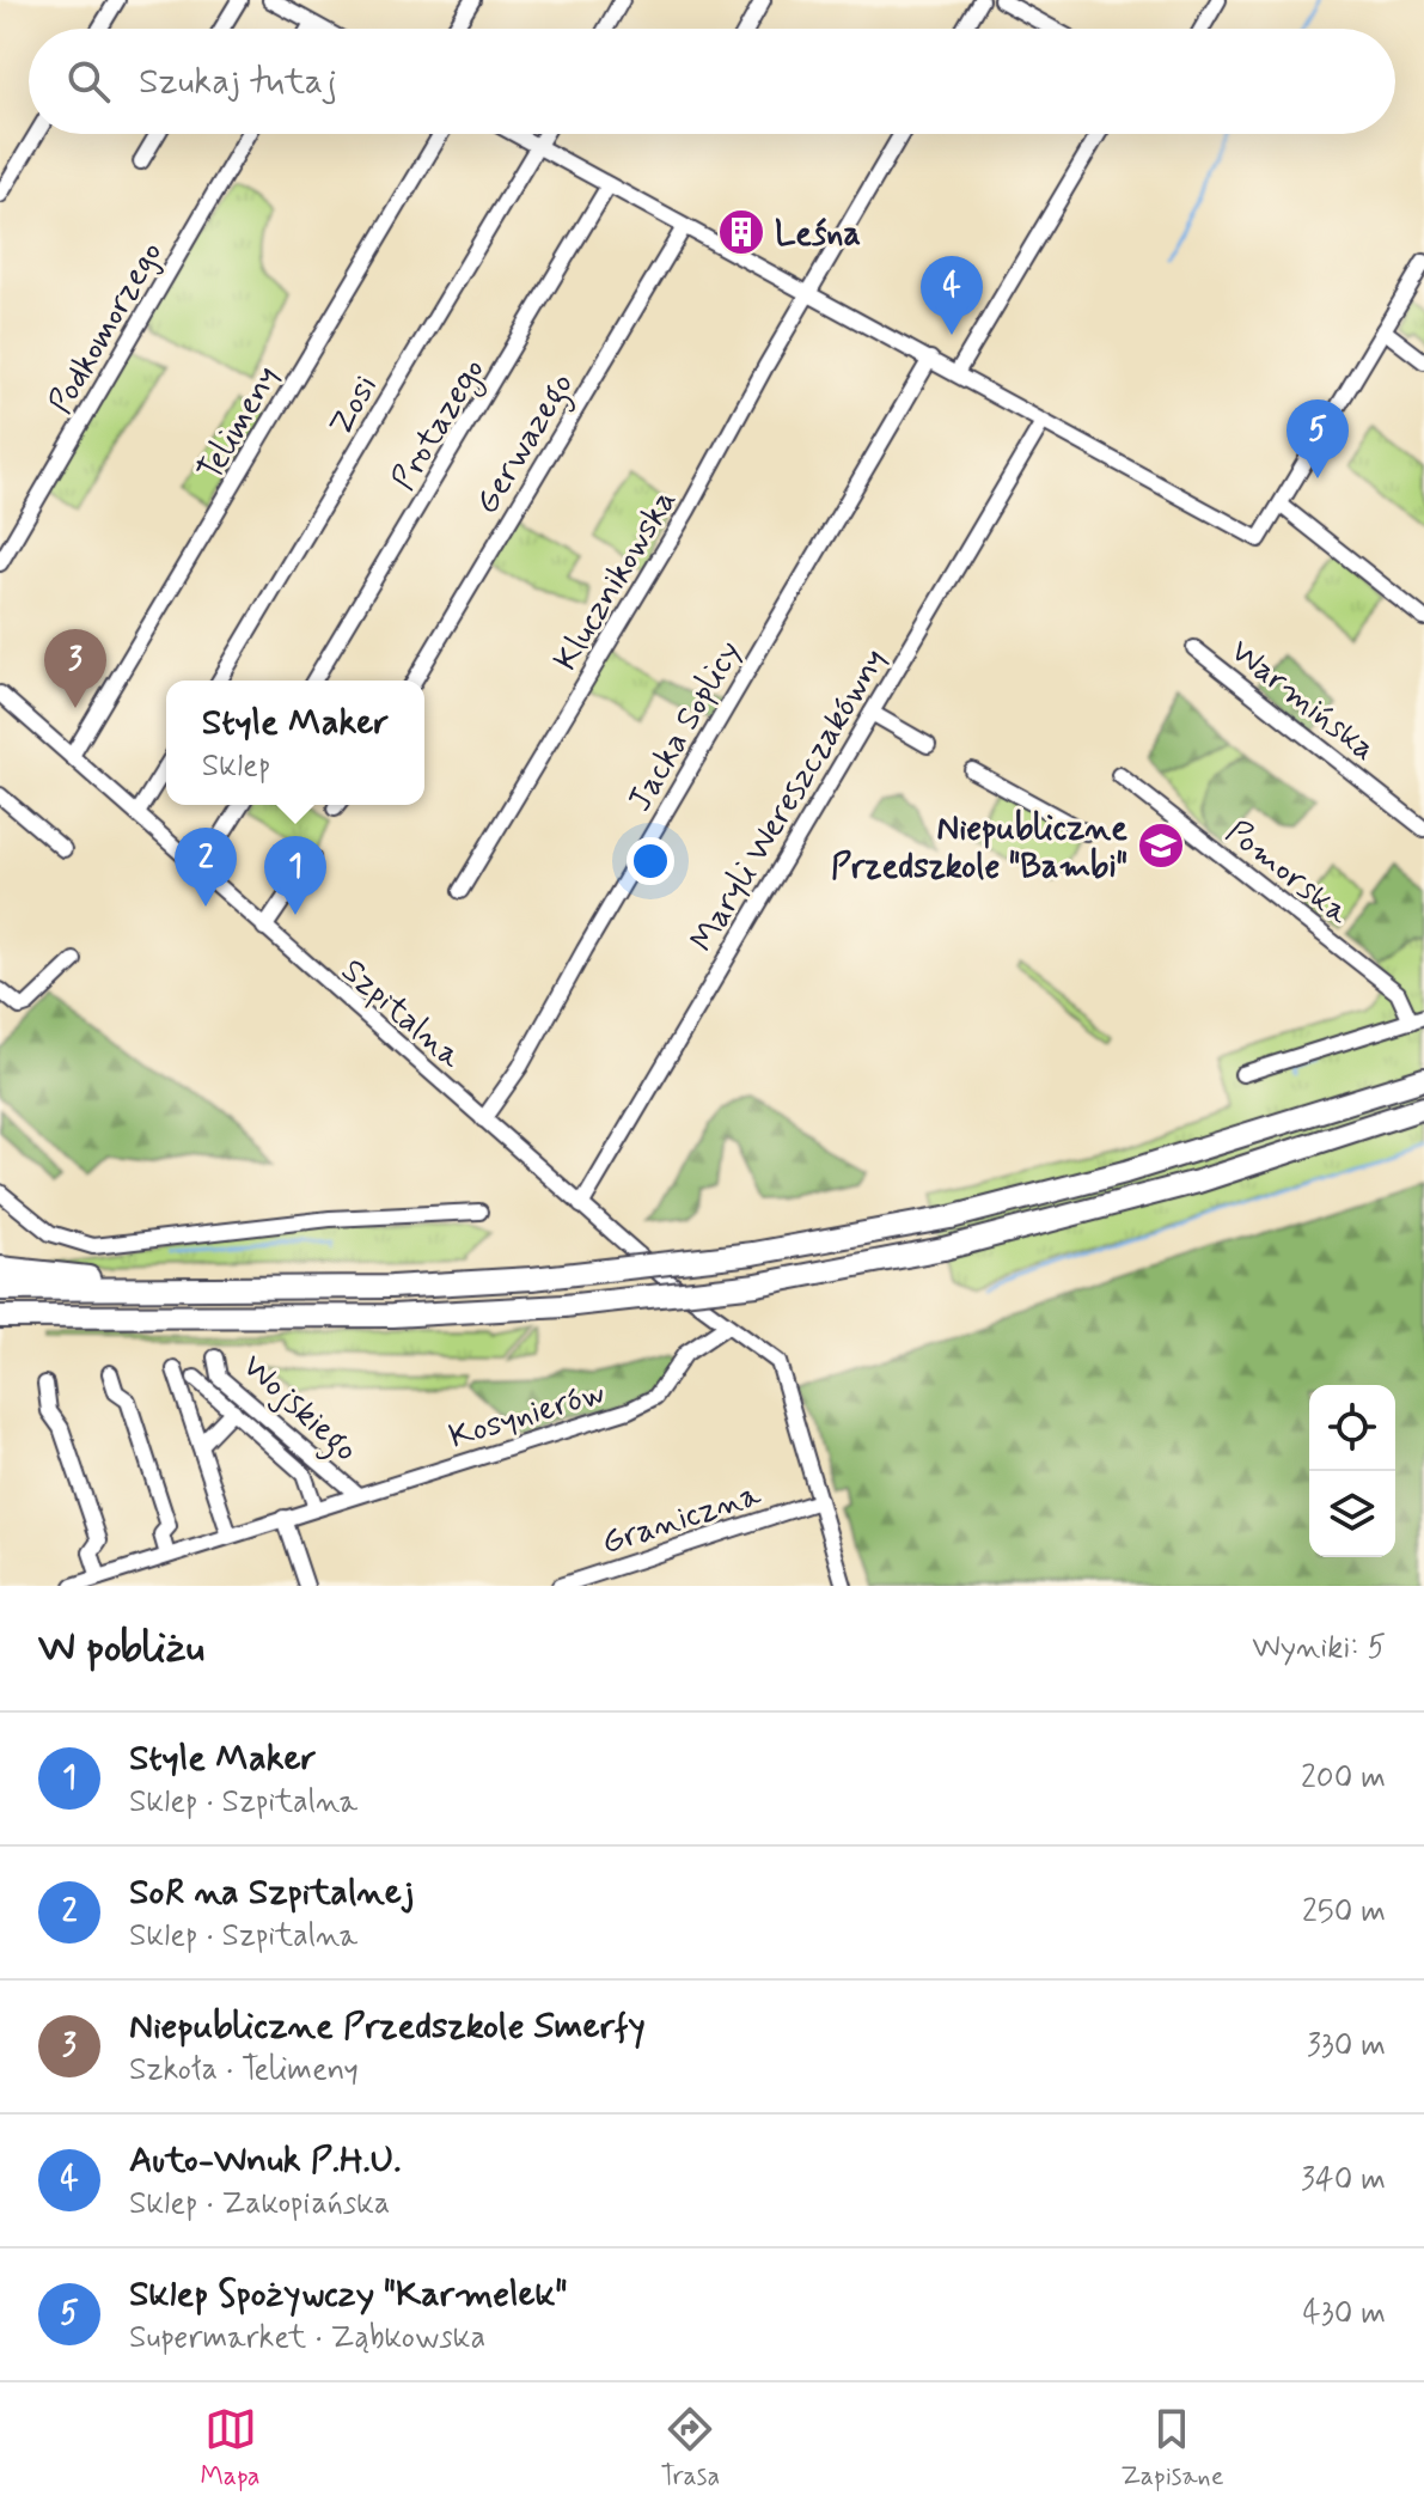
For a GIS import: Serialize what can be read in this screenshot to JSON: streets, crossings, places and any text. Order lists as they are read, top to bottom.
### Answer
{
  "streets": {
    "street": [
      "Podkomorzego",
      "Zosi",
      "Telimeny",
      "Protazego",
      "Gerwazego",
      "Klucznikowska",
      "Warmińska",
      "Jacka Soplicy",
      "Maryli Wereszczakówny",
      "Pomorska",
      "Szpitalna",
      "Wojskiego",
      "Kosynierów",
      "Graniczna"
    ]
  },
  "crossings": [
    ["Telimeny", "Szpitalna"],
    ["Jacka Soplicy", "Szpitalna"],
    ["Maryli Wereszczakówny", "Szpitalna"],
    ["Szpitalna", "Kosynierów"],
    ["Szpitalna", "Graniczna"],
    ["Wojskiego", "Kosynierów"]
  ],
  "places": {
    "building": ["Leśna"],
    "school or university": ["Niepubliczne Przedszkole \"Bambi\""]
  },
  "page": {
    "search": "Szukaj tutaj",
    "pins": [
      "4",
      "5",
      "3",
      "2",
      "1"
    ],
    "popup": ["Style Maker", "Sklep"],
    "heading": ["W pobliżu", "Wyniki: 5"],
    "list": [
      {
        "mark": "1",
        "name": "Style Maker",
        "note": "Sklep · Szpitalna",
        "value": "200 m"
      },
      {
        "mark": "2",
        "name": "SoR na Szpitalnej",
        "note": "Sklep · Szpitalna",
        "value": "250 m"
      },
      {
        "mark": "3",
        "name": "Niepubliczne Przedszkole Smerfy",
        "note": "Szkoła · Telimeny",
        "value": "330 m"
      },
      {
        "mark": "4",
        "name": "Auto-Wnuk P.H.U.",
        "note": "Sklep · Zakopiańska",
        "value": "340 m"
      },
      {
        "mark": "5",
        "name": "Sklep Spożywczy \"Karmelek\"",
        "note": "Supermarket · Ząbkowska",
        "value": "430 m"
      }
    ],
    "nav": ["Mapa", "Trasa", "Zapisane"]
  }
}
